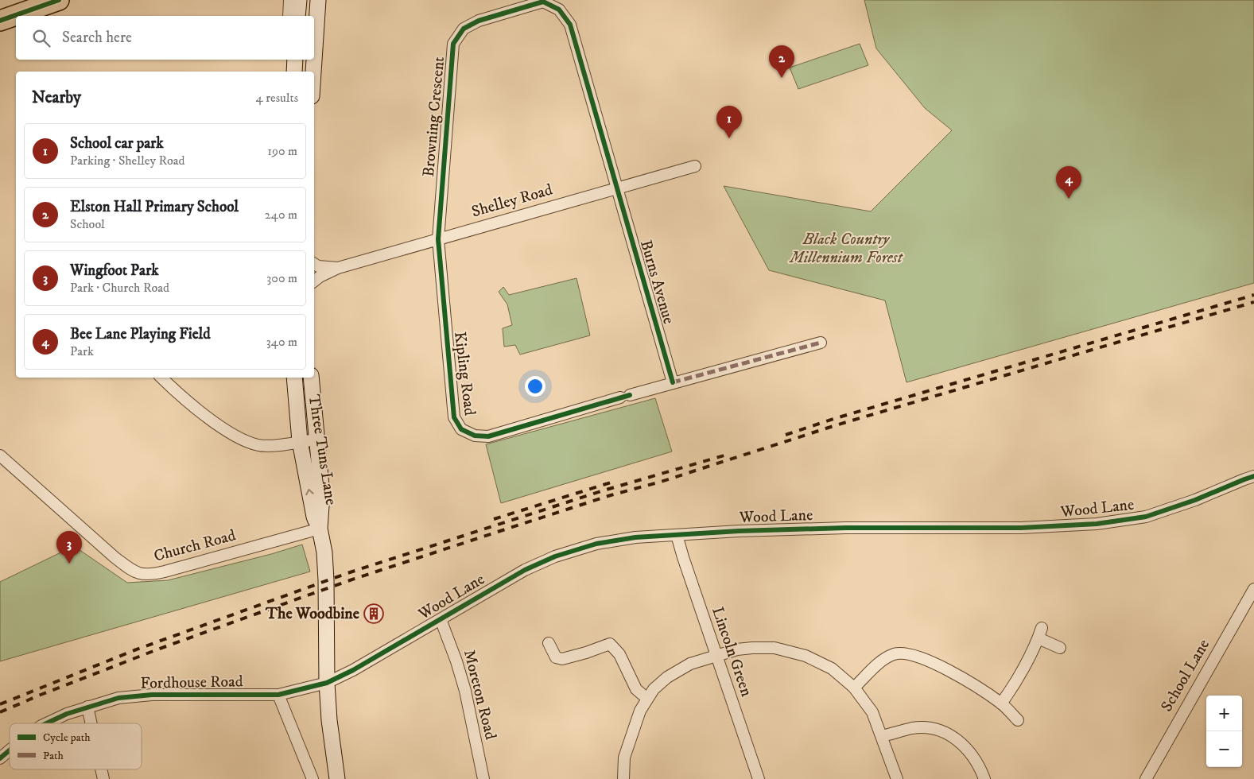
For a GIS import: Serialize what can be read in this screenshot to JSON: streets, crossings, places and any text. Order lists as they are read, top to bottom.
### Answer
{
  "streets": {
    "street": [
      "Browning Crescent",
      "Shelley Road",
      "Burns Avenue",
      "Kipling Road",
      "Three Tuns Lane",
      "Wood Lane",
      "Church Road",
      "Lincoln Green",
      "School Lane",
      "Fordhouse Road",
      "Moreton Road"
    ]
  },
  "crossings": [
    ["Browning Crescent", "Shelley Road"],
    ["Browning Crescent", "Burns Avenue"],
    ["Browning Crescent", "Kipling Road"],
    ["Shelley Road", "Burns Avenue"],
    ["Shelley Road", "Kipling Road"],
    ["Burns Avenue", "Kipling Road"],
    ["Three Tuns Lane", "Wood Lane"],
    ["Three Tuns Lane", "Church Road"],
    ["Three Tuns Lane", "Fordhouse Road"],
    ["Wood Lane", "Lincoln Green"],
    ["Wood Lane", "Fordhouse Road"],
    ["Wood Lane", "Moreton Road"]
  ],
  "parks": ["Black Country Millennium Forest"],
  "places": {
    "building": ["The Woodbine"]
  },
  "legend": ["Cycle path", "Path"],
  "page": {
    "search": "Search here",
    "pins": [
      "2",
      "1",
      "4",
      "3"
    ],
    "heading": ["Nearby", "4 results"],
    "list": [
      {
        "mark": "1",
        "name": "School car park",
        "note": "Parking · Shelley Road",
        "value": "190 m"
      },
      {
        "mark": "2",
        "name": "Elston Hall Primary School",
        "note": "School",
        "value": "240 m"
      },
      {
        "mark": "3",
        "name": "Wingfoot Park",
        "note": "Park · Church Road",
        "value": "300 m"
      },
      {
        "mark": "4",
        "name": "Bee Lane Playing Field",
        "note": "Park",
        "value": "340 m"
      }
    ],
    "map_buttons": ["+", "−"]
  }
}
